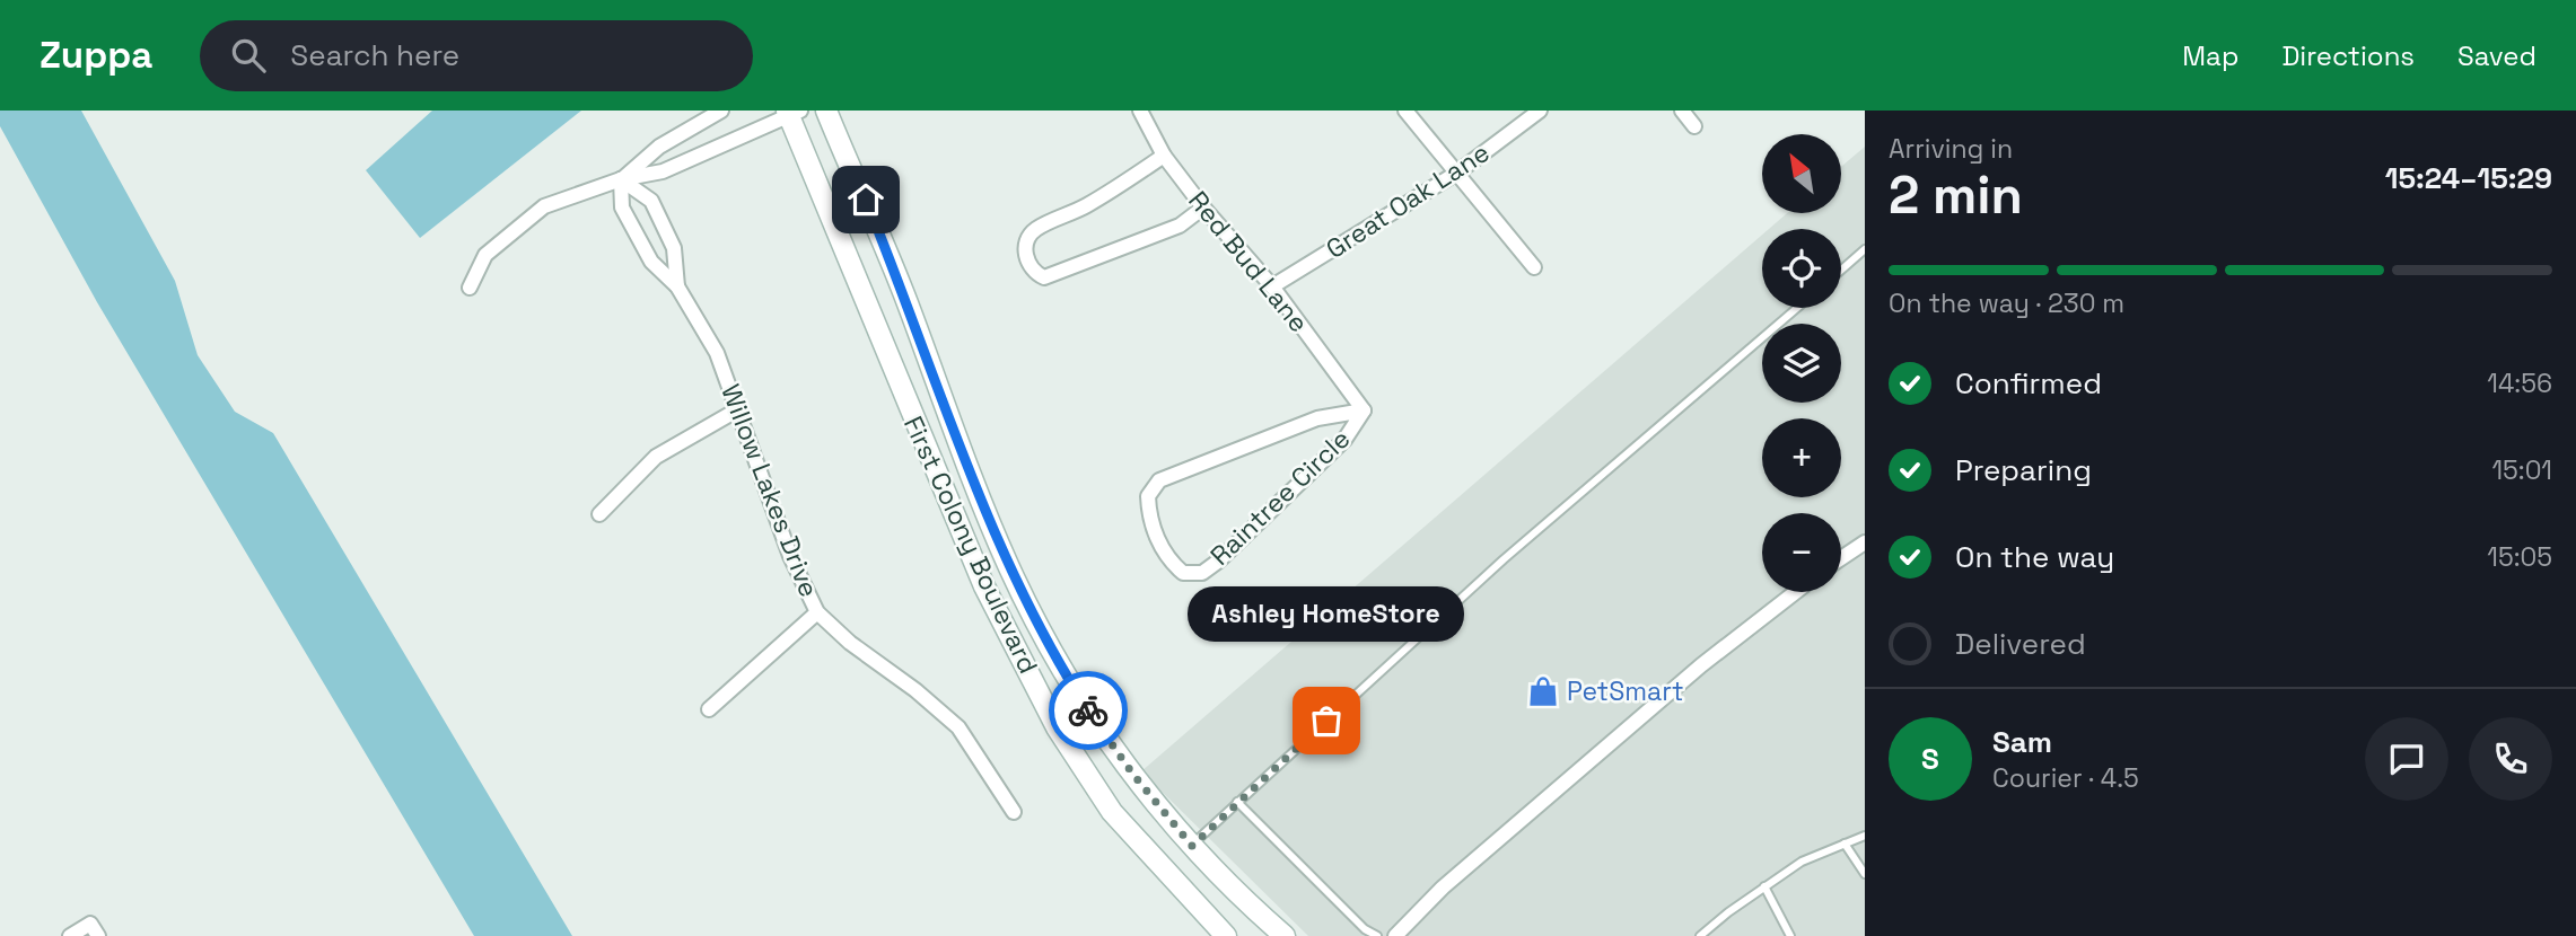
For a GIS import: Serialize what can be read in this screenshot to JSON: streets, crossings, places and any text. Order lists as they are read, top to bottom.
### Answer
{
  "streets": {
    "main road": ["First Colony Boulevard"],
    "street": [
      "Great Oak Lane",
      "Red Bud Lane",
      "Willow Lakes Drive",
      "Raintree Circle"
    ]
  },
  "crossings": [
    ["Great Oak Lane", "Red Bud Lane"],
    ["Red Bud Lane", "Raintree Circle"]
  ],
  "places": {
    "shop": ["PetSmart"],
    "other": ["Ashley HomeStore"]
  },
  "north": "top left",
  "page": {
    "header": "Zuppa",
    "search": "Search here",
    "nav": ["Map", "Directions", "Saved"],
    "heading": ["2 min", "Arriving in", "15:24–15:29"],
    "panel": ["Sam", "Courier · 4.5"],
    "map_buttons": ["+", "−"],
    "bar": "On the way · 230 m",
    "list": [
      ["Confirmed", "14:56"],
      ["Preparing", "15:01"],
      ["On the way", "15:05"],
      "Delivered"
    ],
    "bubble": "Ashley HomeStore",
    "round": "S"
  }
}
